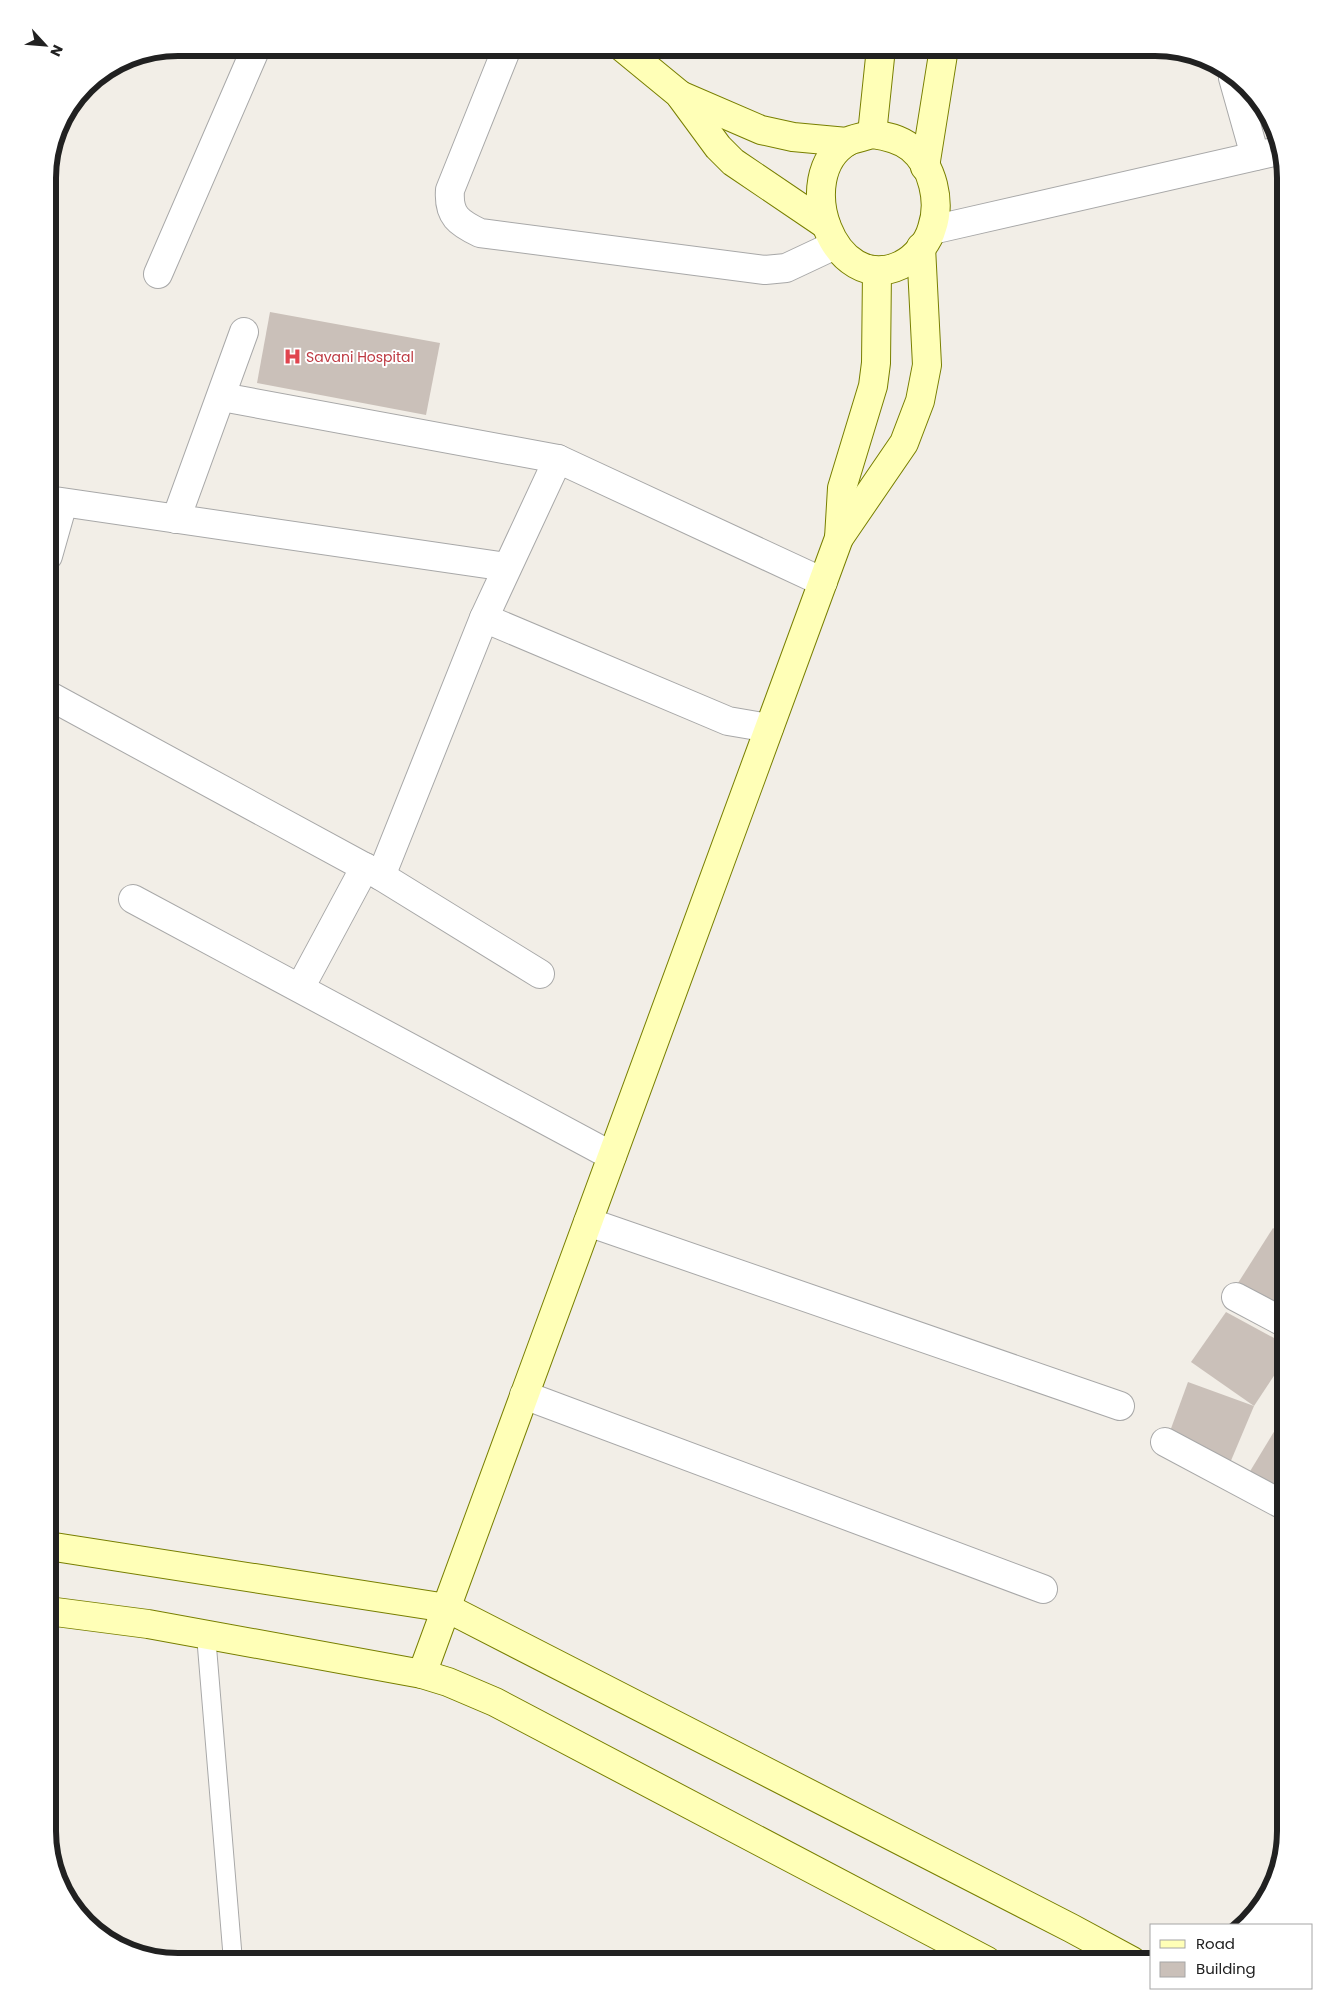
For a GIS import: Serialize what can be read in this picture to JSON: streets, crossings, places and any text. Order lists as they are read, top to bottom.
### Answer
{
  "places": {
    "hospital": ["Savani Hospital"]
  },
  "legend": ["Road", "Building"],
  "north": "bottom right"
}
